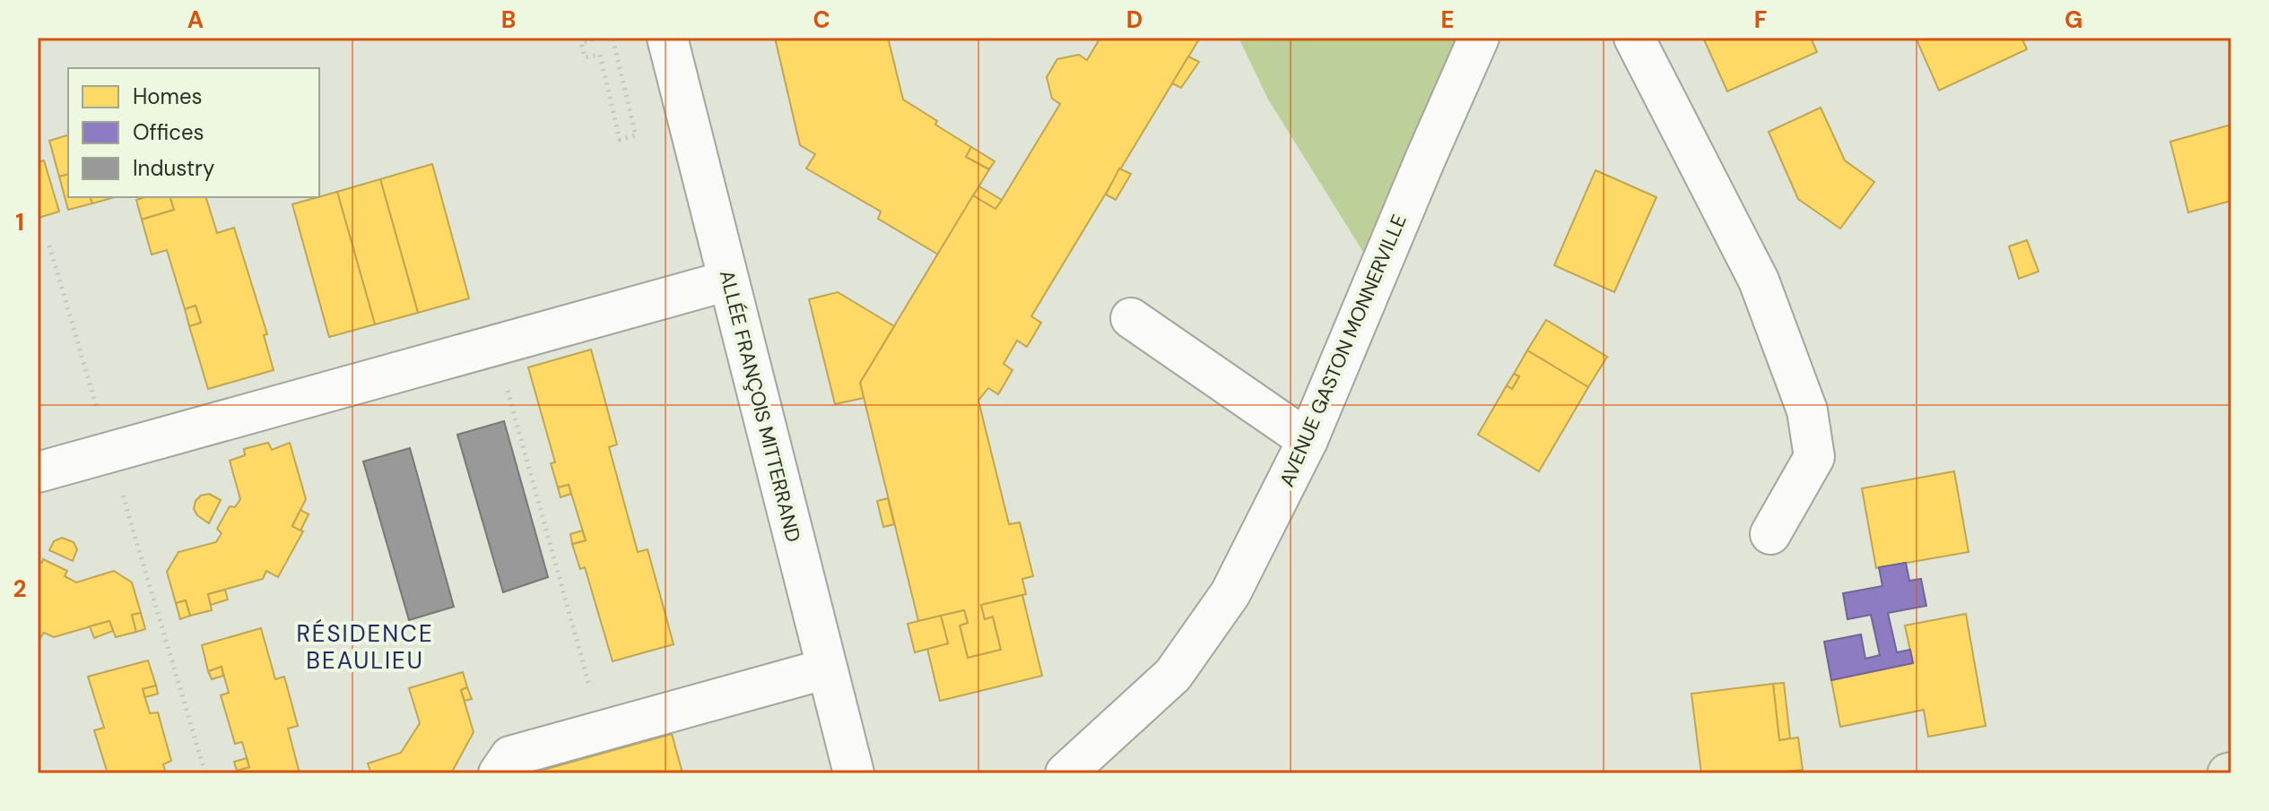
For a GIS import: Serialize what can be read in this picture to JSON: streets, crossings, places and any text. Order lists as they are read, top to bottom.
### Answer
{
  "streets": {
    "street": ["AVENUE GASTON MONNERVILLE", "ALLÉE FRANÇOIS MITTERRAND"]
  },
  "districts": ["RÉSIDENCE BEAULIEU"],
  "legend": ["Homes", "Offices", "Industry"],
  "grid": {
    "columns": [
      "A",
      "B",
      "C",
      "D",
      "E",
      "F",
      "G"
    ],
    "rows": ["1", "2"]
  }
}
